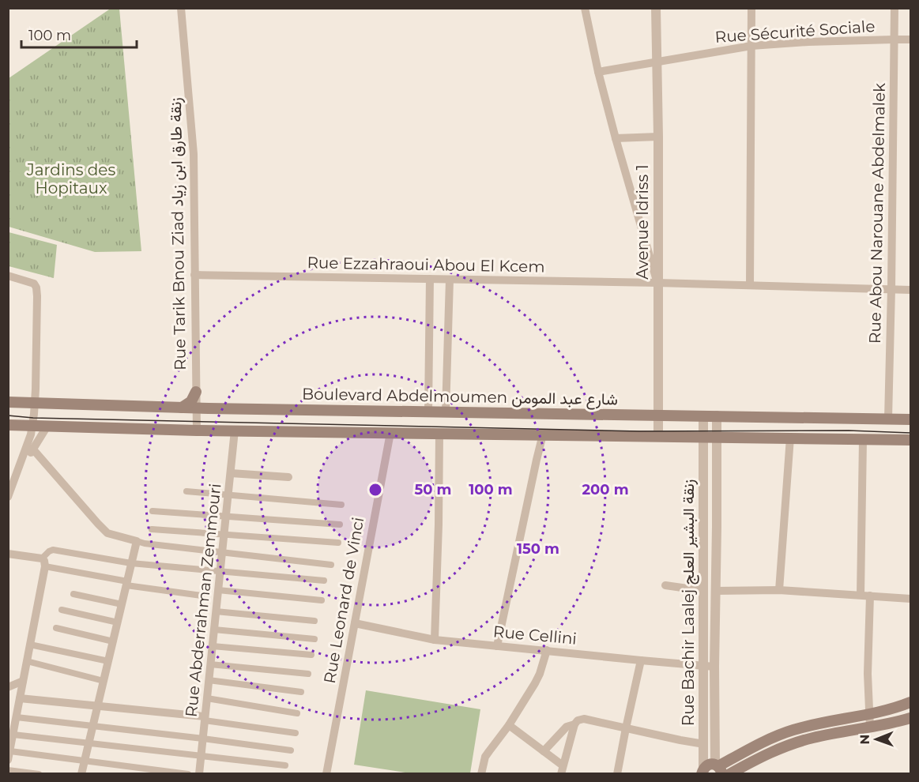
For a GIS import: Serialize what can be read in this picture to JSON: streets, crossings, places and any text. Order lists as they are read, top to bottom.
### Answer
{
  "streets": {
    "main road": ["Boulevard Abdelmoumen شارع عبد المومن"],
    "street": [
      "Rue Sécurité Sociale",
      "Rue Abou Narouane Abdelmalek",
      "Avenue Idriss 1",
      "Rue Tarik Bnou Ziad زنقة طارق ابن زياد",
      "Rue Ezzahraoui Abou El Kcem",
      "Rue Abderrahman Zemmouri",
      "Rue Leonard de Vinci",
      "Rue Bachir Laalej زنقة البشير العلج",
      "Rue Cellini"
    ]
  },
  "crossings": [
    ["Rue Sécurité Sociale", "Rue Abou Narouane Abdelmalek"],
    ["Rue Sécurité Sociale", "Avenue Idriss 1"],
    ["Rue Abou Narouane Abdelmalek", "Rue Ezzahraoui Abou El Kcem"],
    ["Rue Abou Narouane Abdelmalek", "Boulevard Abdelmoumen شارع عبد المومن"],
    ["Avenue Idriss 1", "Rue Ezzahraoui Abou El Kcem"],
    ["Avenue Idriss 1", "Boulevard Abdelmoumen شارع عبد المومن"],
    ["Rue Tarik Bnou Ziad زنقة طارق ابن زياد", "Rue Ezzahraoui Abou El Kcem"],
    ["Rue Tarik Bnou Ziad زنقة طارق ابن زياد", "Boulevard Abdelmoumen شارع عبد المومن"],
    ["Boulevard Abdelmoumen شارع عبد المومن", "Rue Bachir Laalej زنقة البشير العلج"],
    ["Rue Leonard de Vinci", "Rue Cellini"],
    ["Rue Bachir Laalej زنقة البشير العلج", "Rue Cellini"]
  ],
  "parks": ["Jardins des Hopitaux"],
  "scale_bar": "100 m",
  "north": "left",
  "rings": [
    "50 m",
    "100 m",
    "200 m",
    "150 m"
  ]
}
